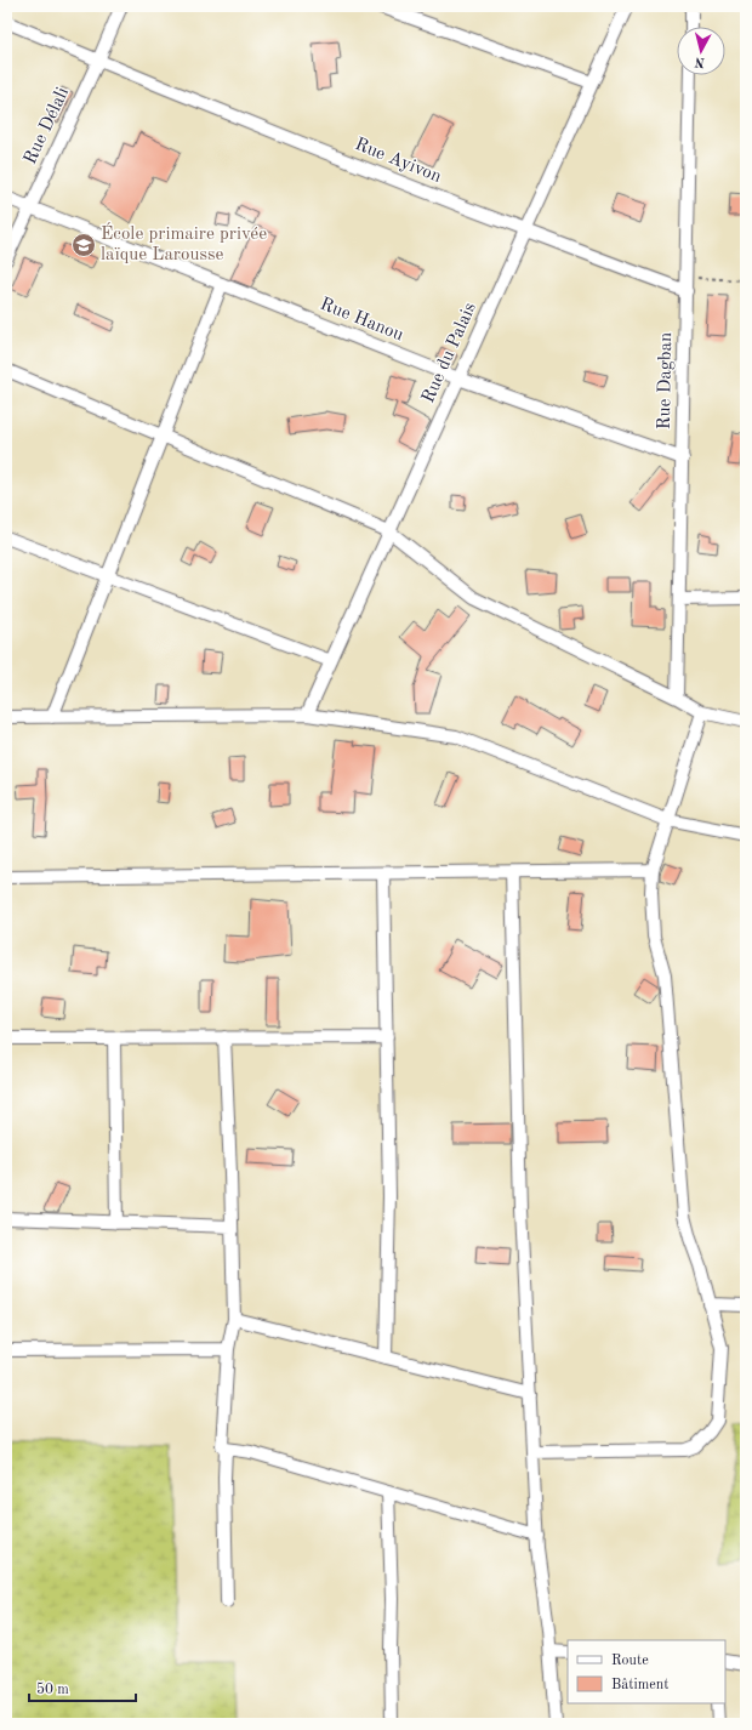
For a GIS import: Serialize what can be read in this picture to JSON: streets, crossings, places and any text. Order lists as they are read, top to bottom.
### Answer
{
  "streets": {
    "street": [
      "Rue Délali",
      "Rue Ayivon",
      "Rue Hanou",
      "Rue du Palais",
      "Rue Dagban"
    ]
  },
  "crossings": [
    ["Rue Délali", "Rue Ayivon"],
    ["Rue Délali", "Rue Hanou"],
    ["Rue Ayivon", "Rue du Palais"],
    ["Rue Ayivon", "Rue Dagban"],
    ["Rue Hanou", "Rue du Palais"],
    ["Rue Hanou", "Rue Dagban"]
  ],
  "places": {
    "school or university": ["École primaire privée laïque Larousse"]
  },
  "legend": ["Route", "Bâtiment"],
  "scale_bar": "50 m",
  "north": "bottom"
}
